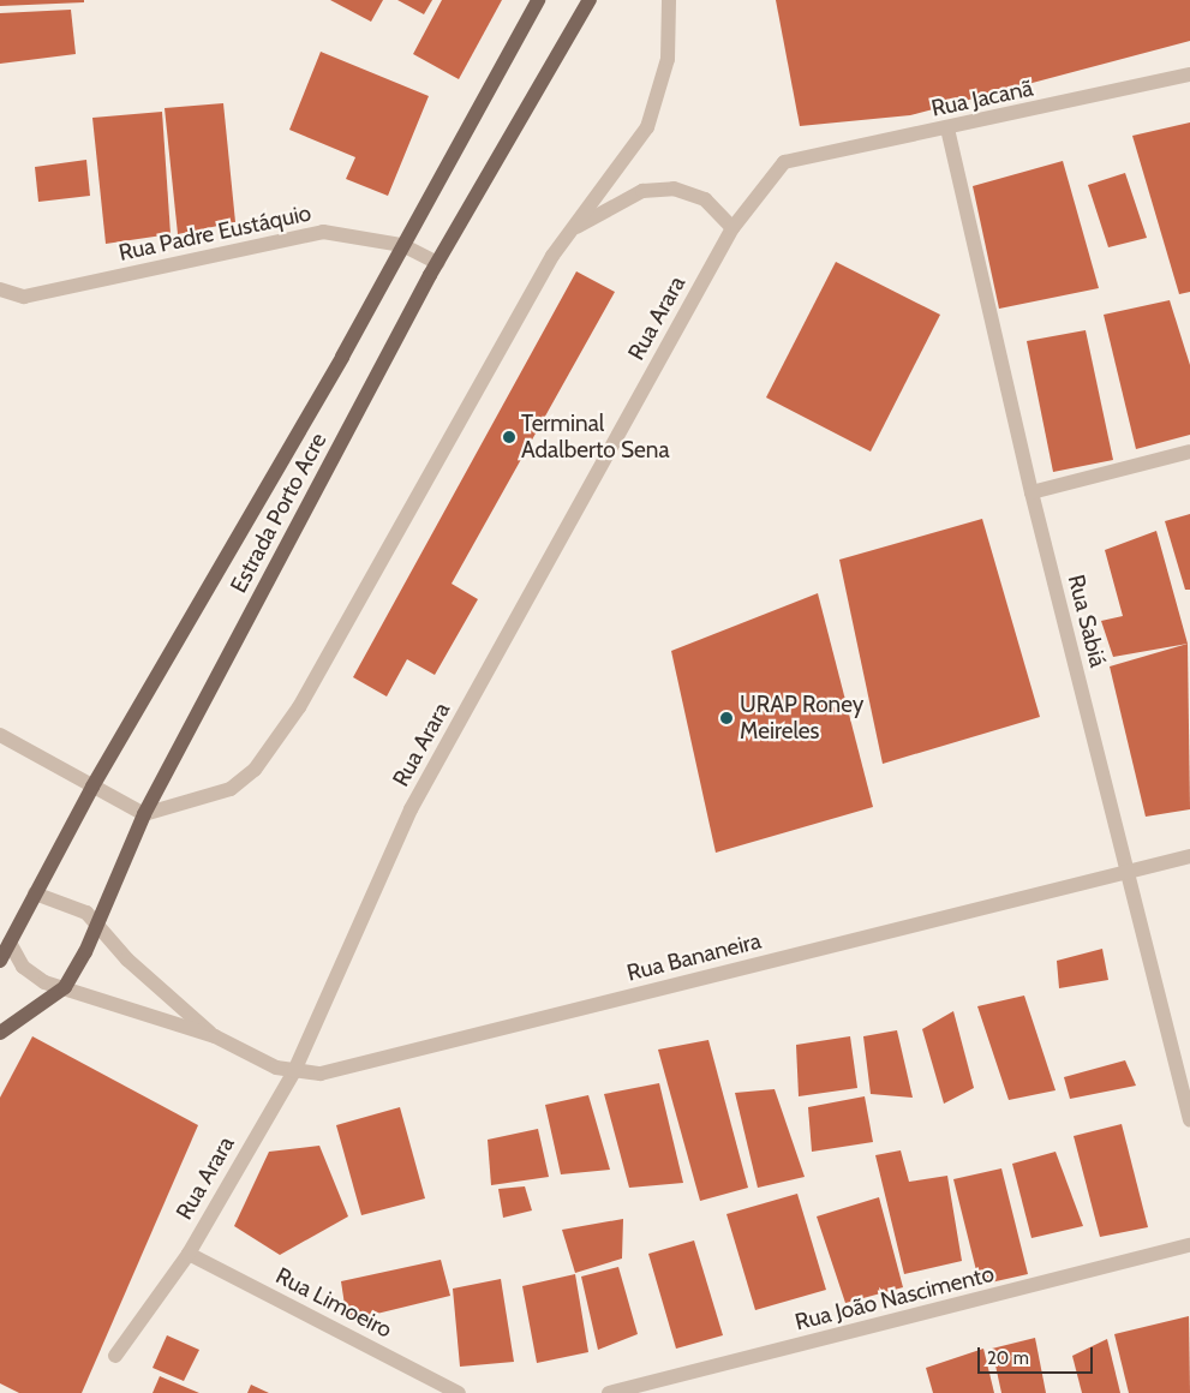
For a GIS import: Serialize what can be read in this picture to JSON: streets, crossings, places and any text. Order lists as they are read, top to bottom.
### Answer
{
  "streets": {
    "main road": ["Estrada Porto Acre"],
    "street": [
      "Rua Jacanã",
      "Rua Padre Eustáquio",
      "Rua Arara",
      "Rua Sabiá",
      "Rua Bananeira",
      "Rua João Nascimento",
      "Rua Limoeiro"
    ]
  },
  "crossings": [
    ["Rua Jacanã", "Rua Arara"],
    ["Rua Jacanã", "Rua Sabiá"],
    ["Rua Padre Eustáquio", "Estrada Porto Acre"],
    ["Rua Arara", "Rua Bananeira"],
    ["Rua Arara", "Rua Limoeiro"],
    ["Estrada Porto Acre", "Rua Bananeira"],
    ["Rua Sabiá", "Rua Bananeira"]
  ],
  "places": ["Terminal Adalberto Sena", "URAP Roney Meireles"],
  "scale_bar": "20 m"
}
